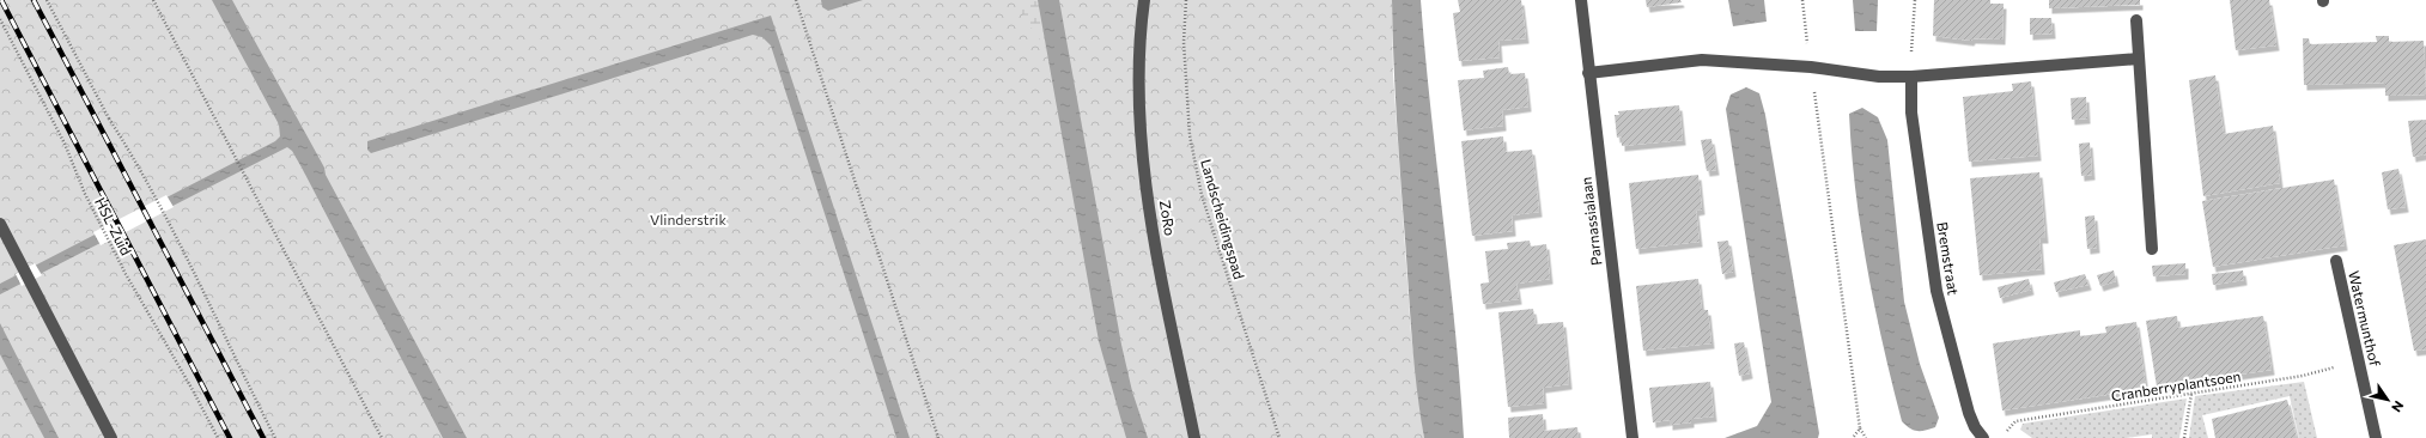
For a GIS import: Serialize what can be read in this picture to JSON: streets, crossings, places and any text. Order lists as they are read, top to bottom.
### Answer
{
  "streets": {
    "street": [
      "ZoRo",
      "Parnassialaan",
      "Bremstraat",
      "Watermunthof"
    ],
    "path": ["Landscheidingspad", "HSL-Zuid", "Cranberryplantsoen"]
  },
  "crossings": [
    ["Watermunthof", "Cranberryplantsoen"]
  ],
  "parks": ["Vlinderstrik"],
  "north": "bottom right"
}
